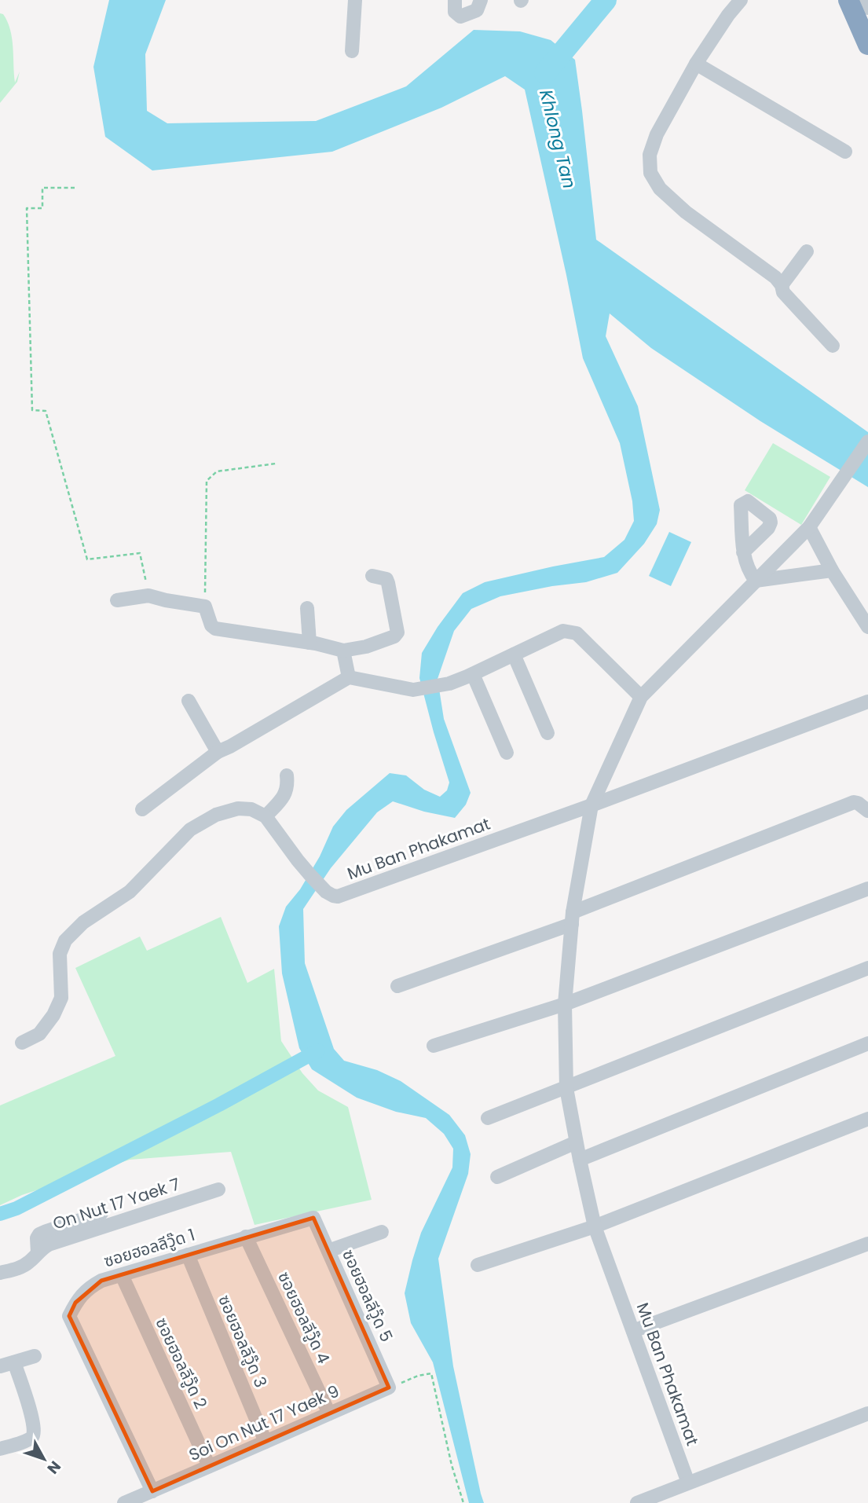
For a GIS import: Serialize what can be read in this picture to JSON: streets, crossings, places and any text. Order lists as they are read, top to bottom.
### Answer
{
  "streets": {
    "street": [
      "Mu Ban Phakamat",
      "On Nut 17 Yaek 7",
      "ซอยฮอลลีวู๊ด 1",
      "ซอยฮอลลีวู๊ด 5",
      "ซอยฮอลลีวู๊ด 4",
      "ซอยฮอลลีวู๊ด 3",
      "ซอยฮอลลีวู๊ด 2",
      "Soi On Nut 17 Yaek 9"
    ]
  },
  "crossings": [
    ["ซอยฮอลลีวู๊ด 1", "ซอยฮอลลีวู๊ด 5"],
    ["ซอยฮอลลีวู๊ด 1", "ซอยฮอลลีวู๊ด 4"],
    ["ซอยฮอลลีวู๊ด 1", "ซอยฮอลลีวู๊ด 3"],
    ["ซอยฮอลลีวู๊ด 1", "ซอยฮอลลีวู๊ด 2"],
    ["ซอยฮอลลีวู๊ด 1", "Soi On Nut 17 Yaek 9"],
    ["ซอยฮอลลีวู๊ด 5", "Soi On Nut 17 Yaek 9"],
    ["ซอยฮอลลีวู๊ด 4", "Soi On Nut 17 Yaek 9"],
    ["ซอยฮอลลีวู๊ด 3", "Soi On Nut 17 Yaek 9"],
    ["ซอยฮอลลีวู๊ด 2", "Soi On Nut 17 Yaek 9"]
  ],
  "water": ["Khlong Tan"],
  "north": "bottom right"
}
